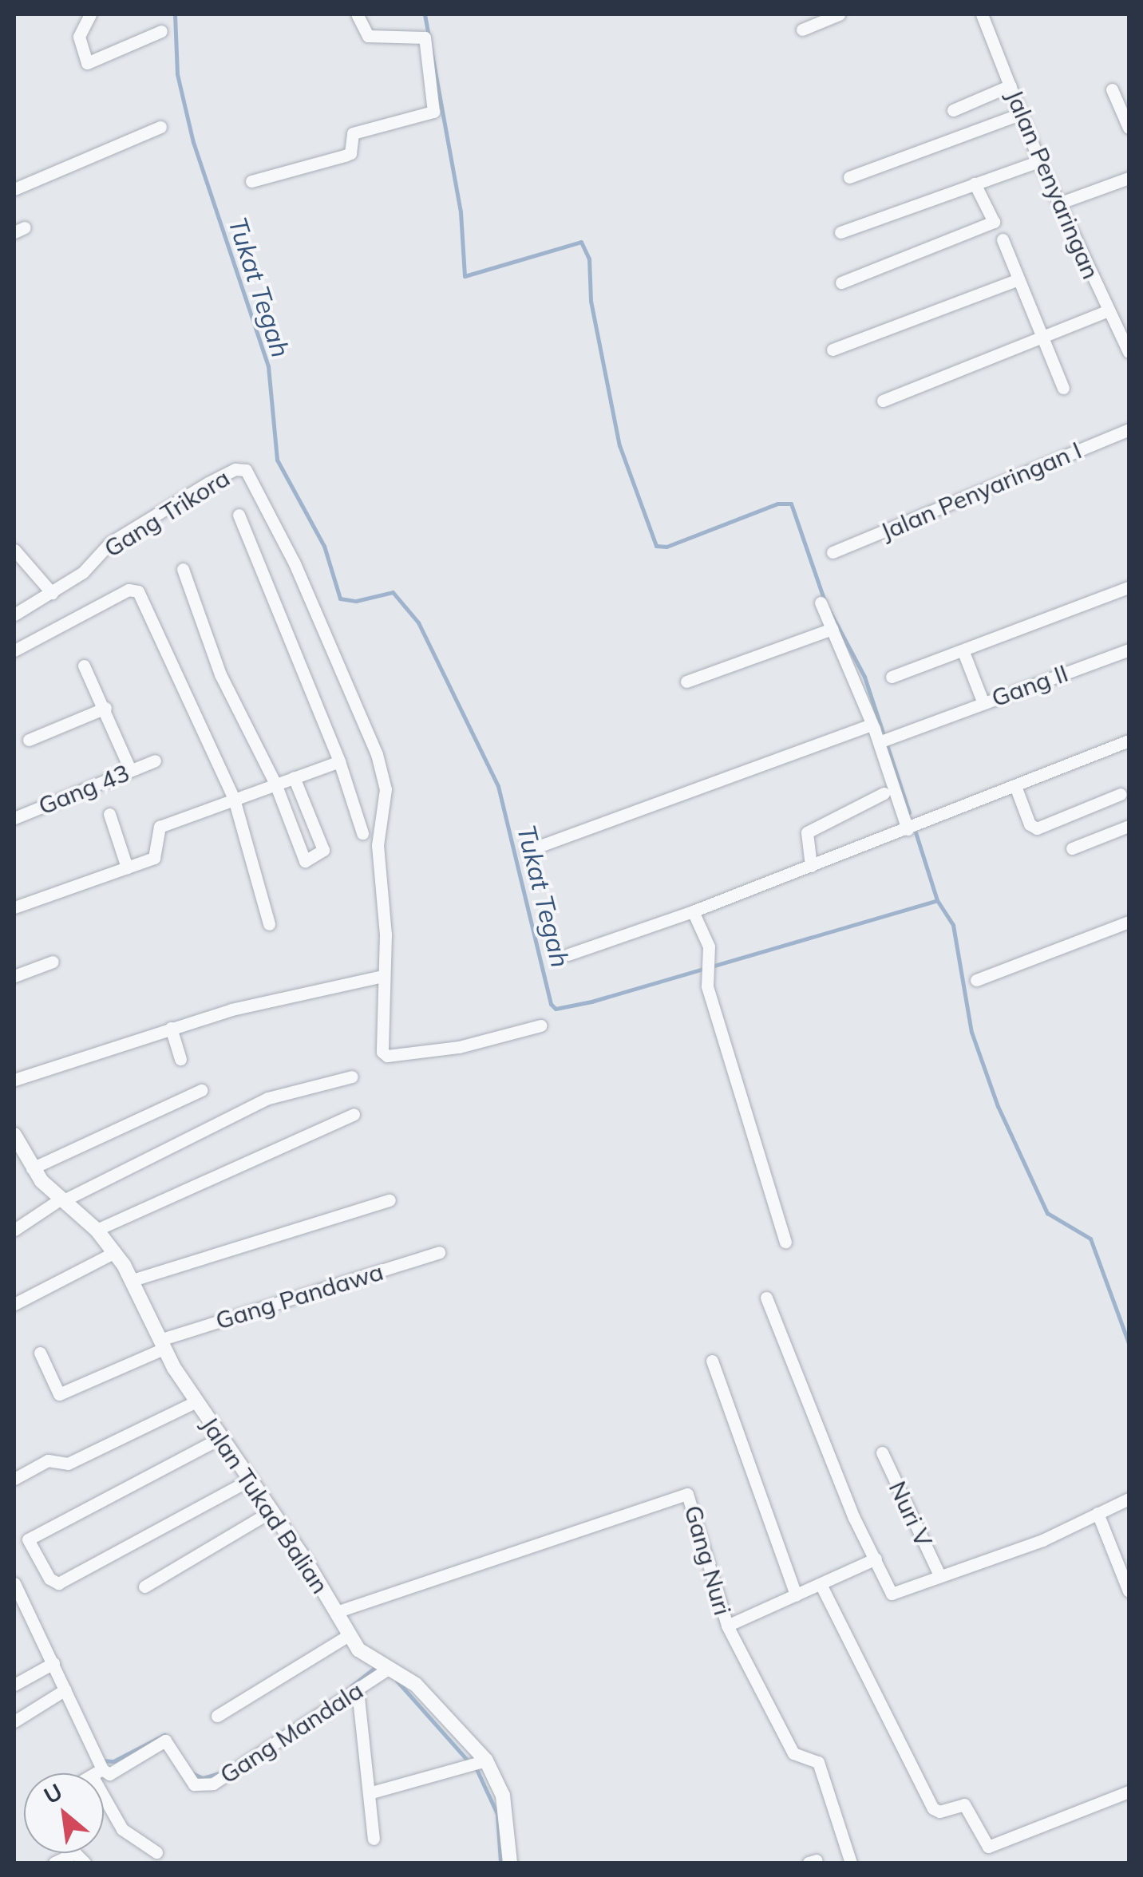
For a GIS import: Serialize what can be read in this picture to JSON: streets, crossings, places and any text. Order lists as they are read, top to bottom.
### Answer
{
  "streets": {
    "street": [
      "Jalan Penyaringan",
      "Jalan Penyaringan I",
      "Gang Trikora",
      "Gang II",
      "Gang 43",
      "Gang Pandawa",
      "Jalan Tukad Balian",
      "Nuri V",
      "Gang Nuri",
      "Gang Mandala"
    ]
  },
  "crossings": [
    ["Gang Pandawa", "Jalan Tukad Balian"],
    ["Jalan Tukad Balian", "Gang Nuri"],
    ["Jalan Tukad Balian", "Gang Mandala"]
  ],
  "water": ["Tukat Tegah"],
  "north": "top left"
}
